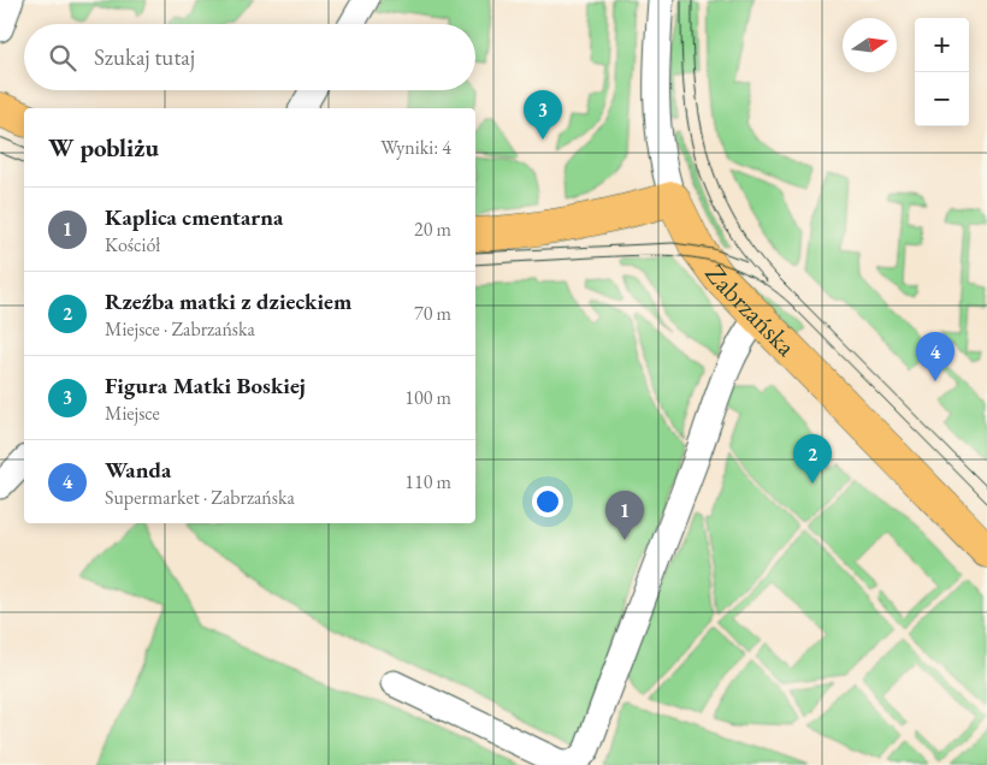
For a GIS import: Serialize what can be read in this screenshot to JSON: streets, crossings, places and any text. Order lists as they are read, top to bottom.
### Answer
{
  "streets": {
    "main road": ["Zabrzańska"]
  },
  "north": "right",
  "page": {
    "map_buttons": ["+", "−"],
    "search": "Szukaj tutaj",
    "pins": [
      "3",
      "4",
      "2",
      "1"
    ],
    "heading": ["W pobliżu", "Wyniki: 4"],
    "list": [
      {
        "mark": "1",
        "name": "Kaplica cmentarna",
        "note": "Kościół",
        "value": "20 m"
      },
      {
        "mark": "2",
        "name": "Rzeźba matki z dzieckiem",
        "note": "Miejsce · Zabrzańska",
        "value": "70 m"
      },
      {
        "mark": "3",
        "name": "Figura Matki Boskiej",
        "note": "Miejsce",
        "value": "100 m"
      },
      {
        "mark": "4",
        "name": "Wanda",
        "note": "Supermarket · Zabrzańska",
        "value": "110 m"
      }
    ]
  }
}
